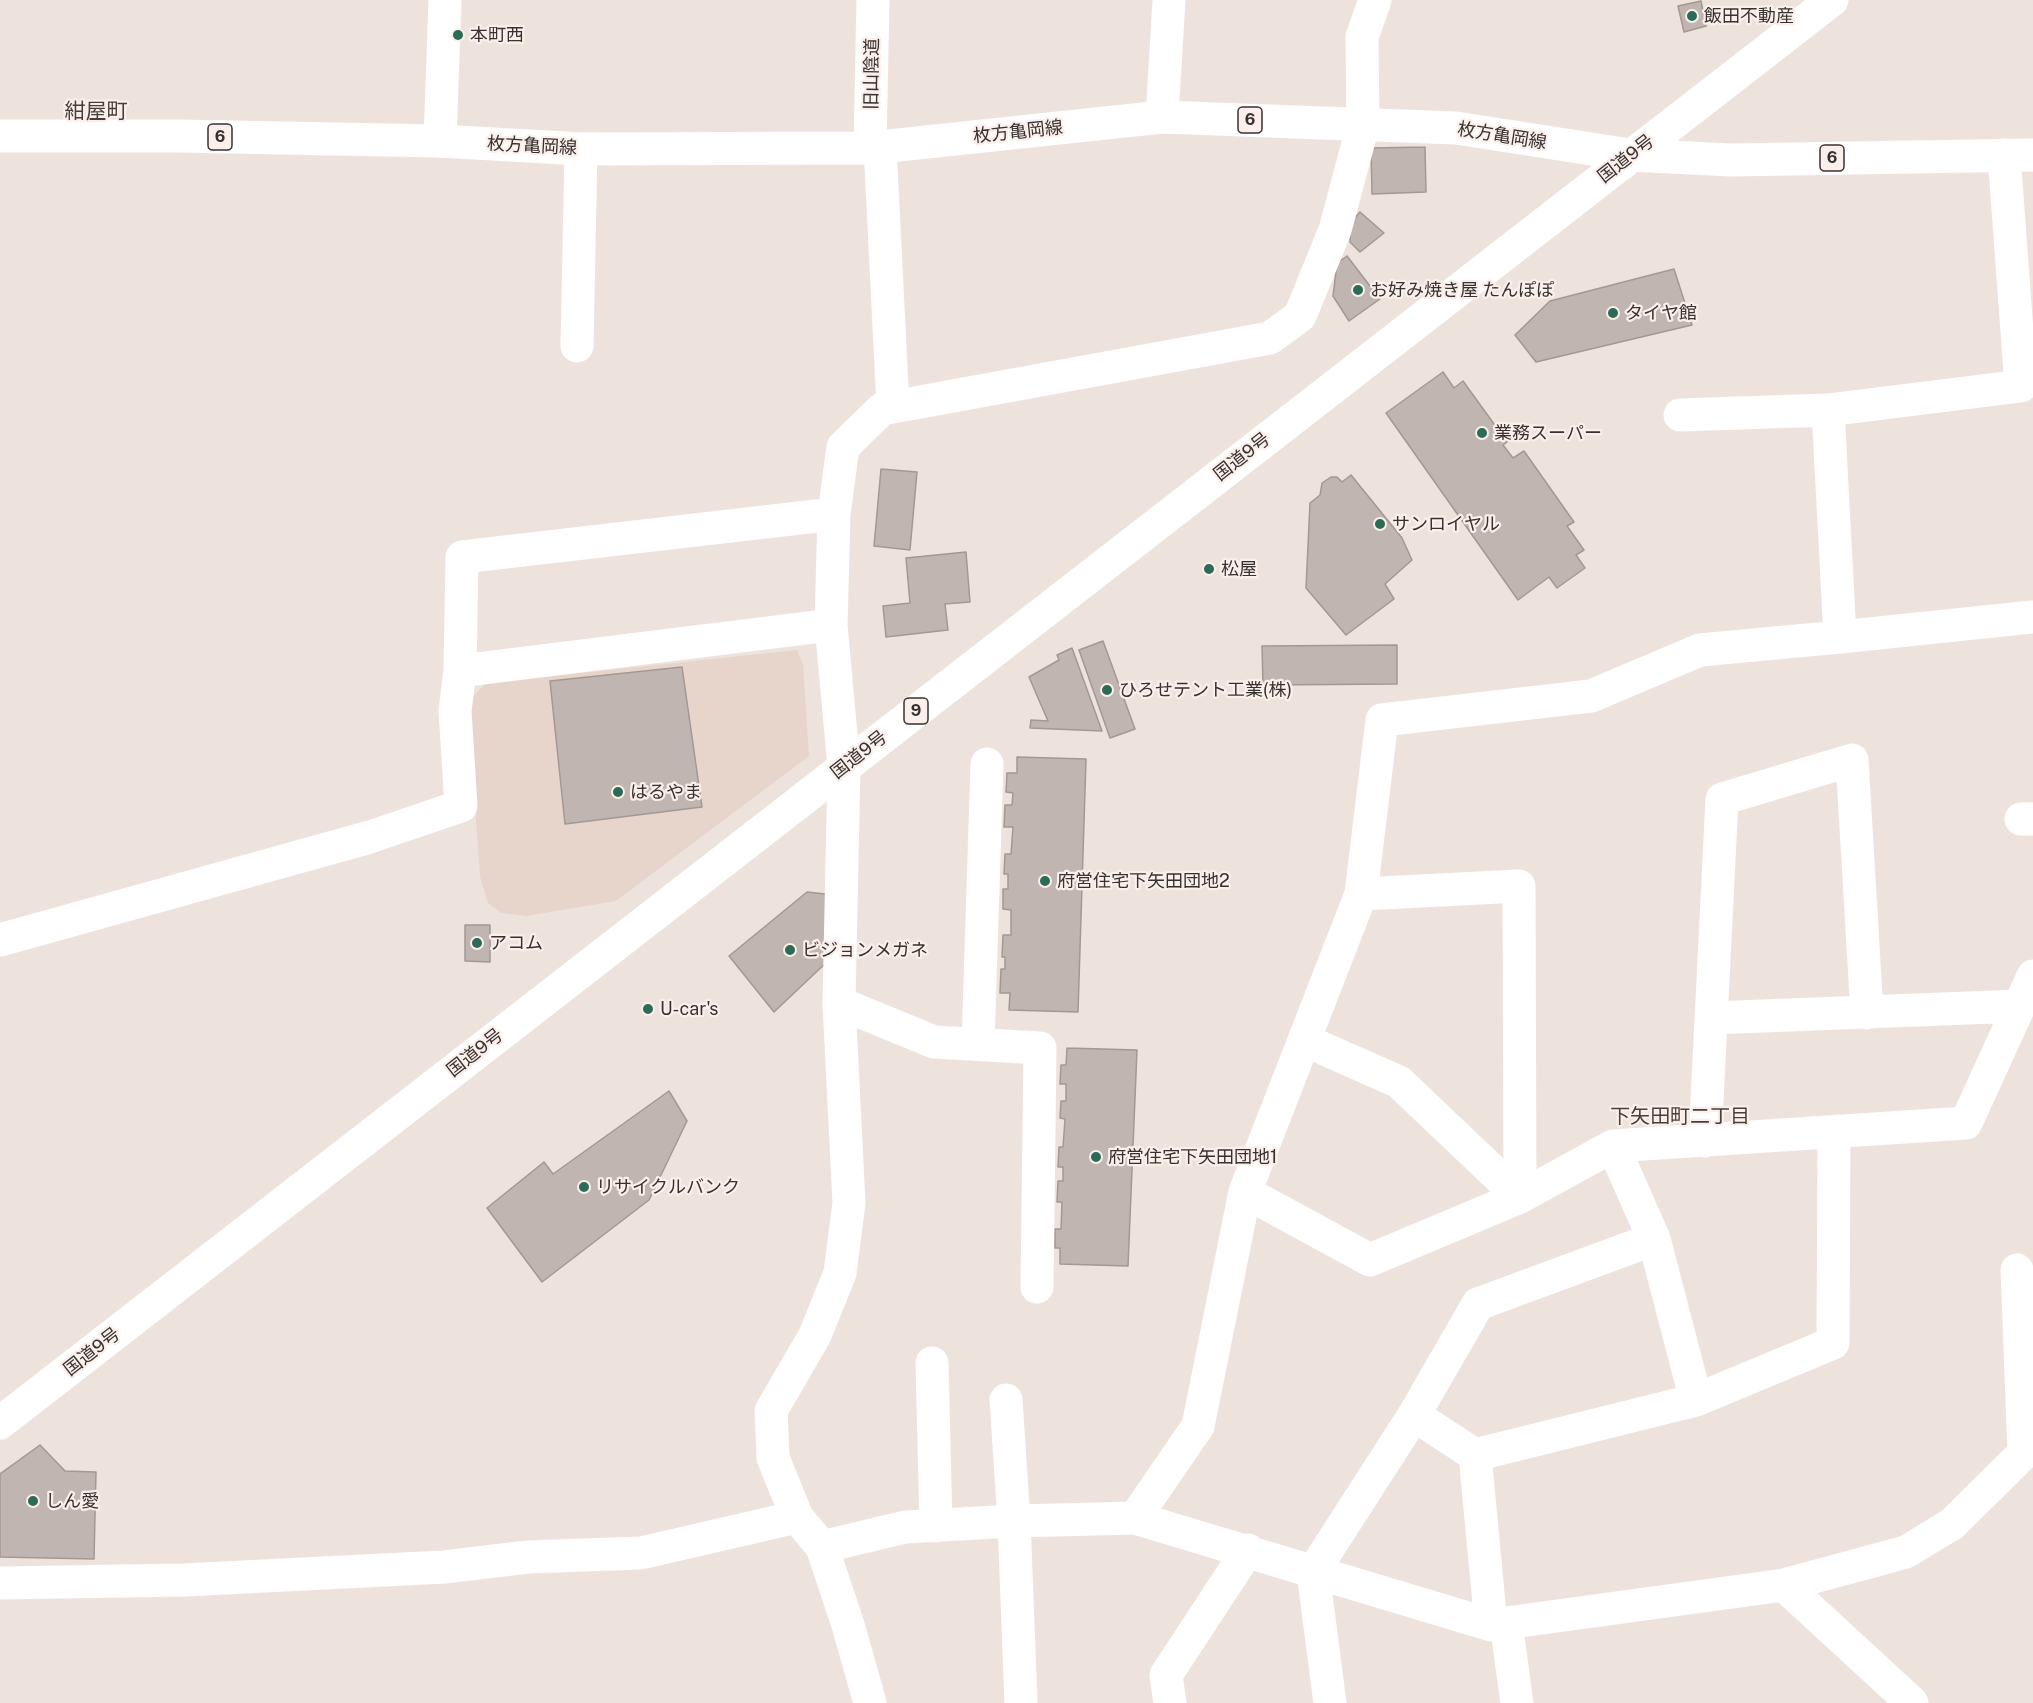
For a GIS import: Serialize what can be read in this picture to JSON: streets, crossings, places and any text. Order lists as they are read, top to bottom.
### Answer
{
  "streets": {
    "main road": [
      "旧山陰道",
      "6",
      "枚方亀岡線",
      "国道9号",
      "9"
    ]
  },
  "crossings": [
    ["旧山陰道", "枚方亀岡線"],
    ["枚方亀岡線", "国道9号"]
  ],
  "districts": ["紺屋町", "下矢田町二丁目"],
  "places": [
    "飯田不動産",
    "本町西",
    "お好み焼き屋 たんぽぽ",
    "タイヤ館",
    "業務スーパー",
    "サンロイヤル",
    "松屋",
    "ひろせテント工業(株)",
    "はるやま",
    "府営住宅下矢田団地2",
    "アコム",
    "ビジョンメガネ",
    "U-car's",
    "府営住宅下矢田団地1",
    "リサイクルバンク",
    "しん愛"
  ]
}
